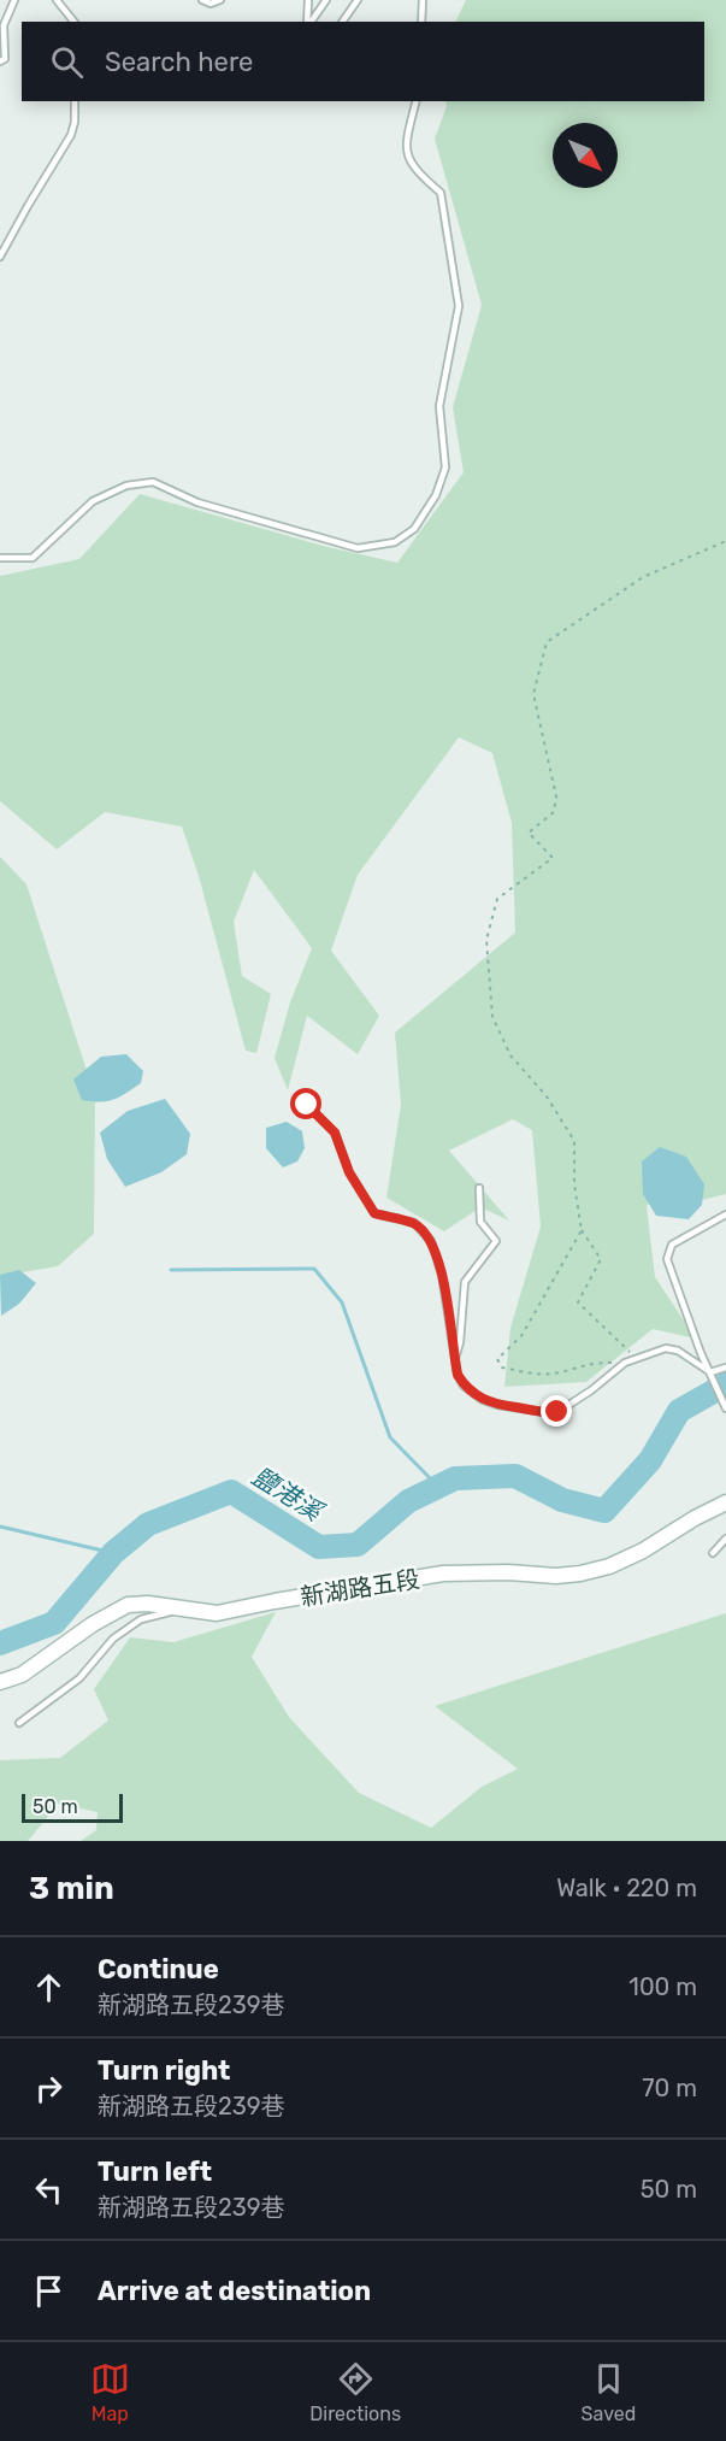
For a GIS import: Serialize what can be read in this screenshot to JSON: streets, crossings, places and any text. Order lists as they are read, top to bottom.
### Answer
{
  "streets": {
    "street": ["新湖路五段"]
  },
  "water": ["鹽港溪"],
  "scale_bar": "50 m",
  "north": "bottom right",
  "page": {
    "search": "Search here",
    "scale": "50 m",
    "heading": ["3 min", "Walk · 220 m"],
    "list": [
      ["Continue", "新湖路五段239巷", "100 m"],
      ["Turn right", "新湖路五段239巷", "70 m"],
      ["Turn left", "新湖路五段239巷", "50 m"],
      "Arrive at destination"
    ],
    "nav": ["Map", "Directions", "Saved"]
  }
}
